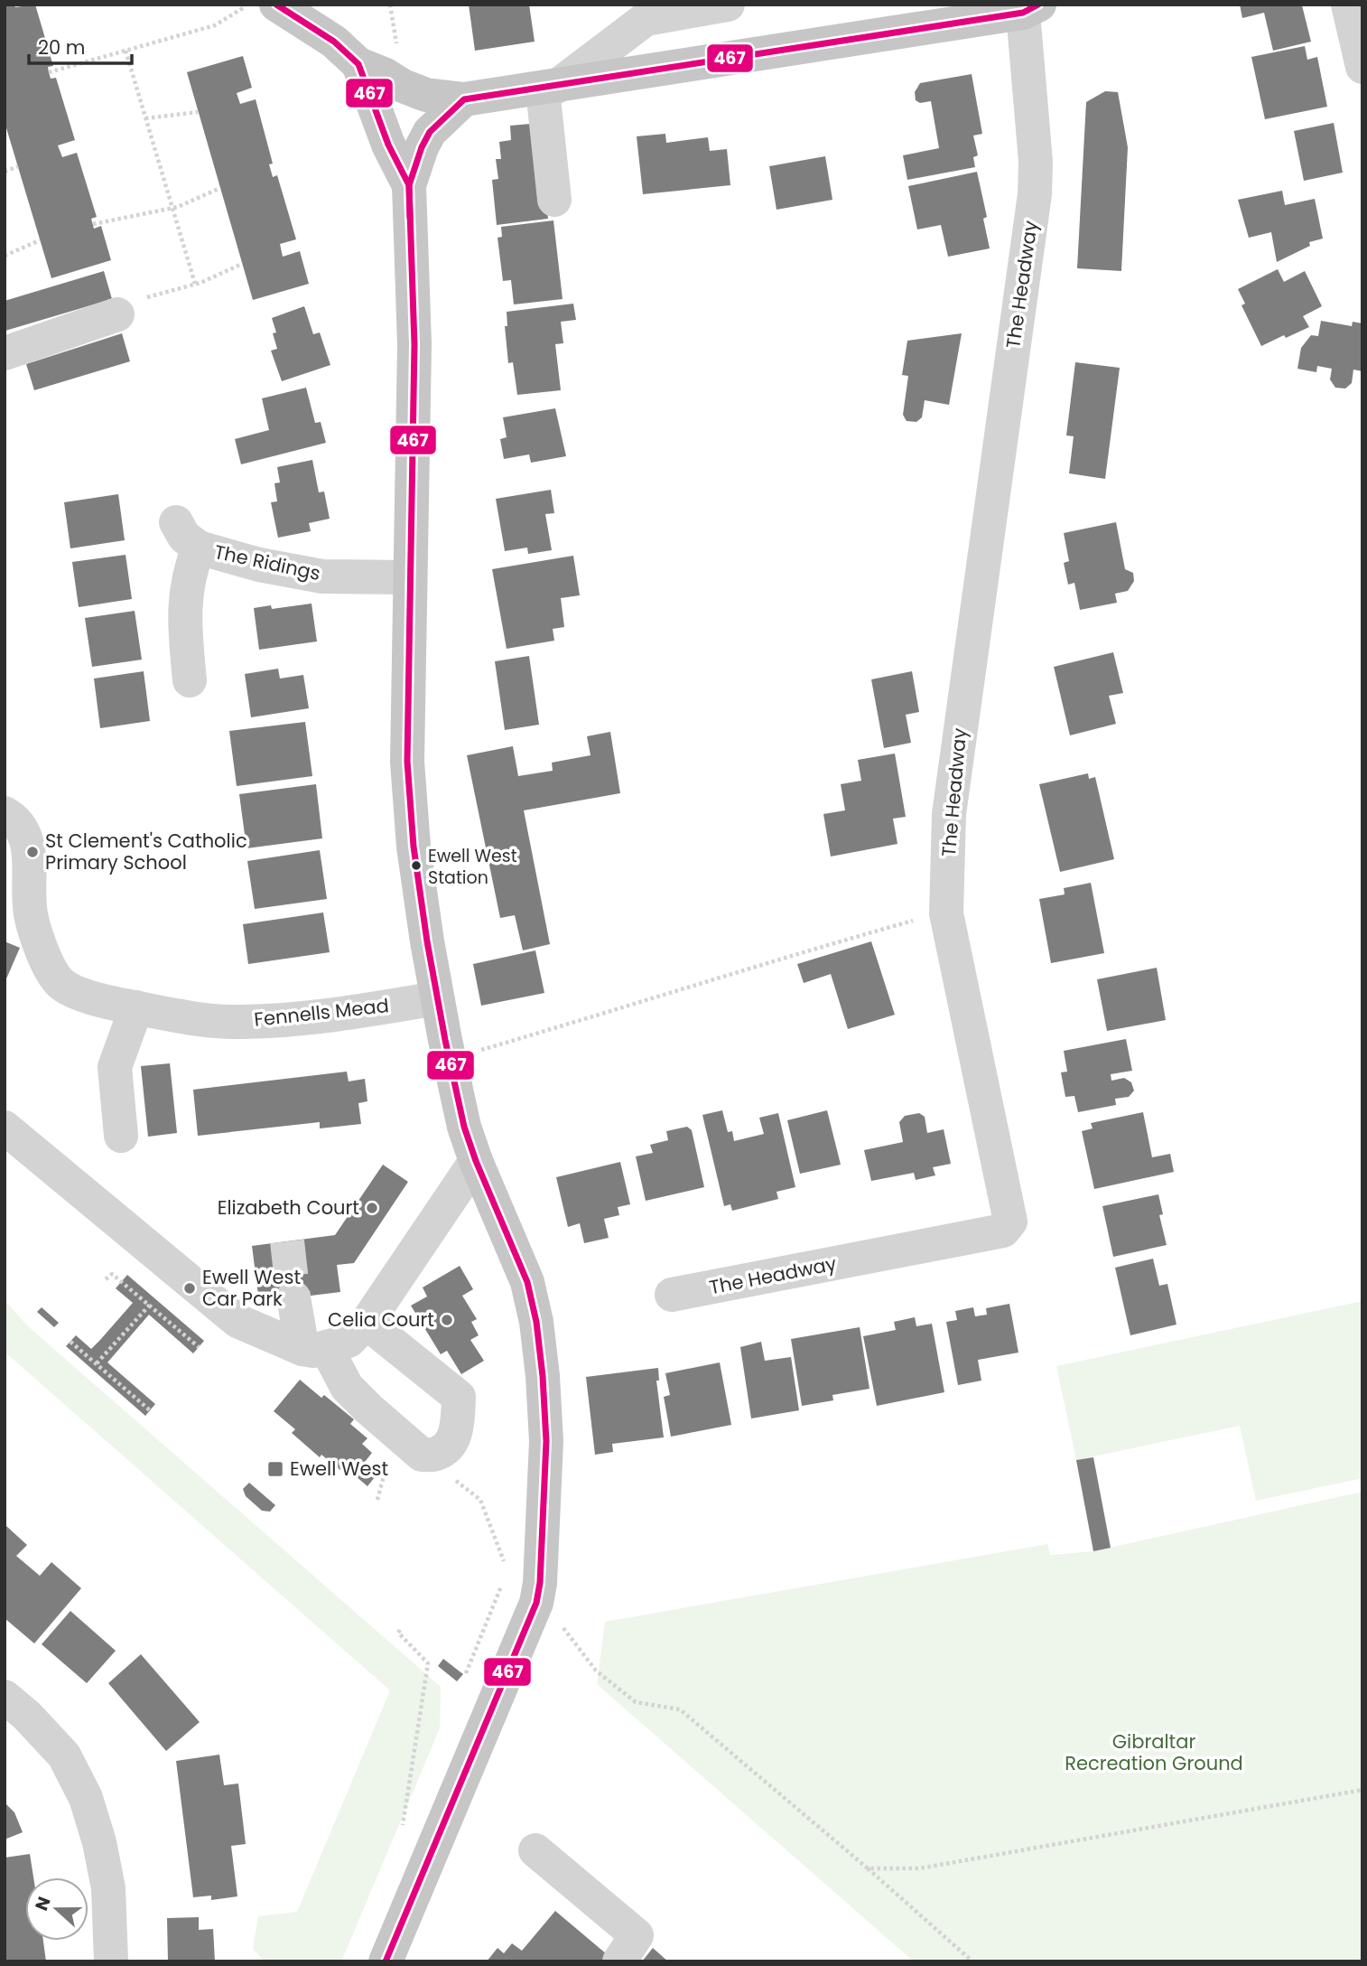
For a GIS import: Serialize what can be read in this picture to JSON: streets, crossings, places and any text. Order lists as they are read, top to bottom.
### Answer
{
  "streets": {
    "street": ["The Headway", "The Ridings", "Fennells Mead"]
  },
  "parks": ["Gibraltar Recreation Ground"],
  "places": {
    "other": [
      "St Clement's Catholic Primary School",
      "Ewell West Station",
      "Elizabeth Court",
      "Ewell West Car Park",
      "Celia Court"
    ],
    "transit": ["Ewell West"]
  },
  "lines": ["transit line 467"],
  "scale_bar": "20 m",
  "north": "left"
}
